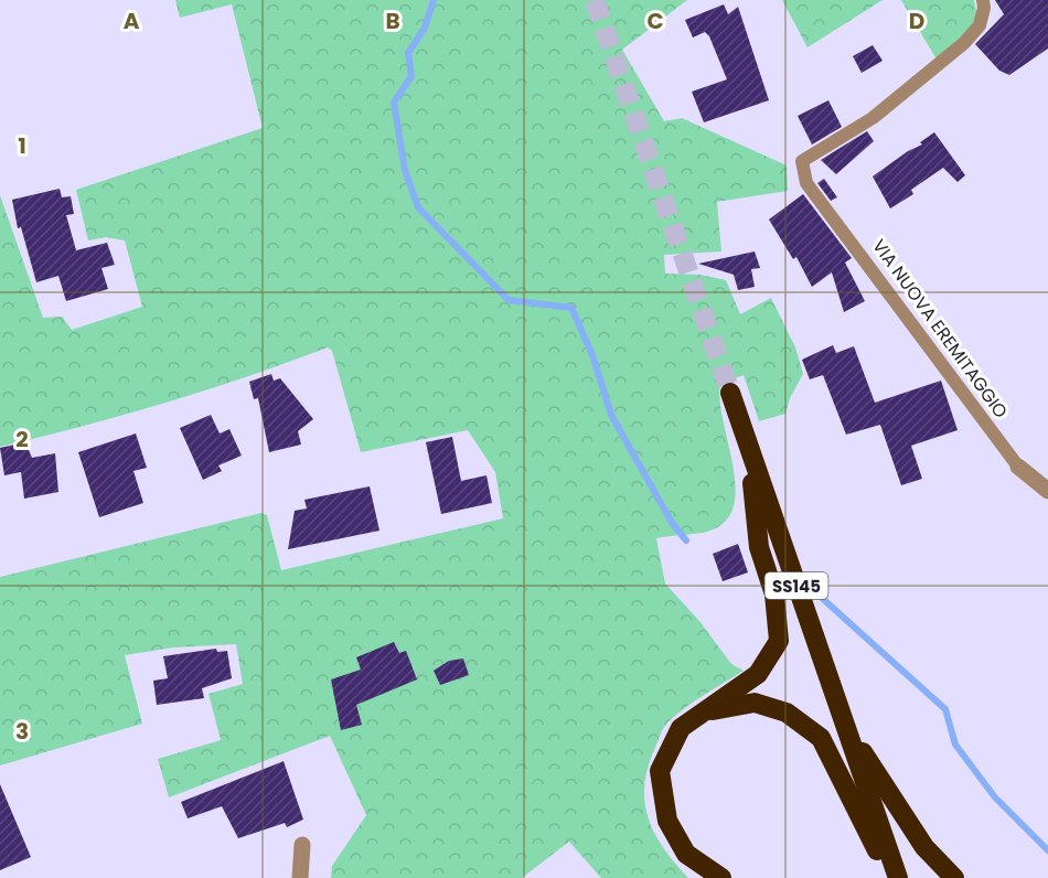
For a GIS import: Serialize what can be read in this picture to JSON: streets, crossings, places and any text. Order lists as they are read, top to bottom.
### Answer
{
  "streets": {
    "highway": ["SS145"],
    "street": ["VIA NUOVA EREMITAGGIO"]
  },
  "grid": {
    "columns": [
      "A",
      "B",
      "C",
      "D"
    ],
    "rows": ["1", "2", "3"]
  }
}
